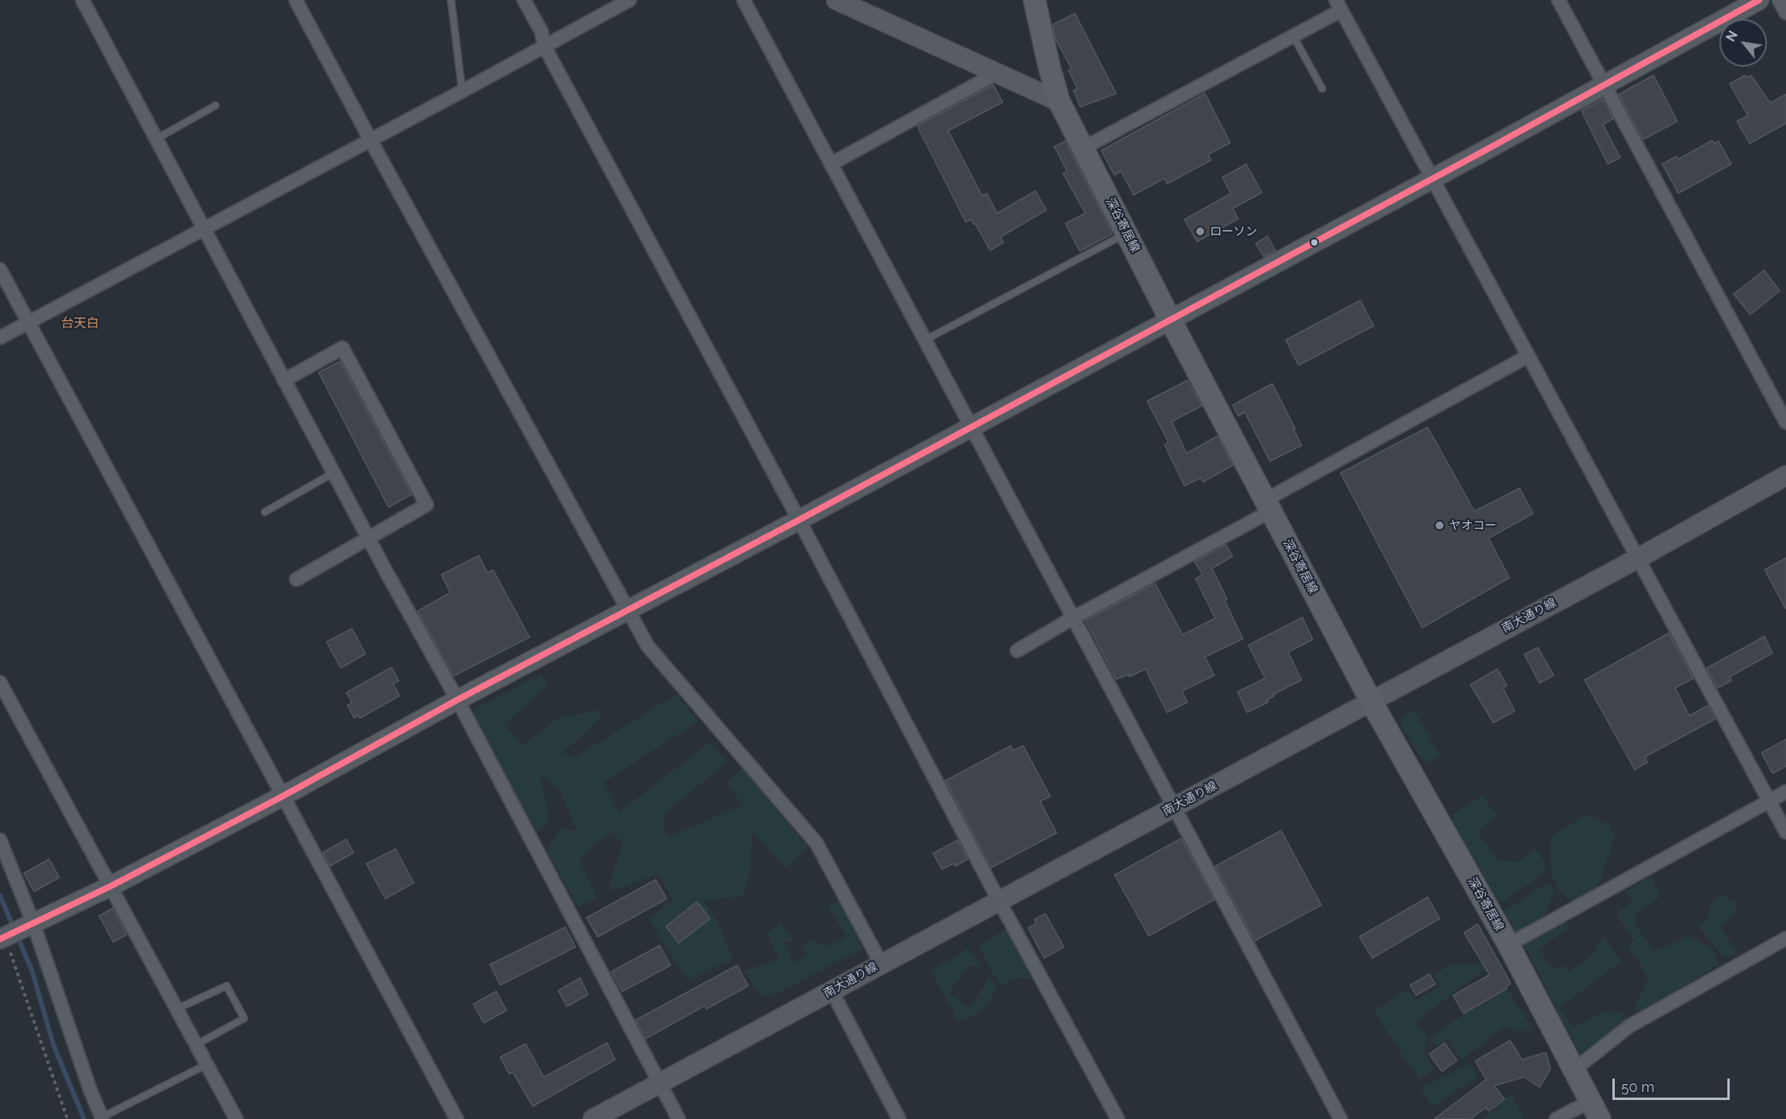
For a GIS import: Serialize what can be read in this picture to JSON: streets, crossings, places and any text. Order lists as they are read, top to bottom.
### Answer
{
  "streets": {
    "main road": ["深谷寄居線"],
    "street": ["南大通り線"]
  },
  "crossings": [
    ["深谷寄居線", "南大通り線"]
  ],
  "districts": ["台天白"],
  "places": ["ローソン", "ヤオコー"],
  "scale_bar": "50 m",
  "north": "top left"
}
